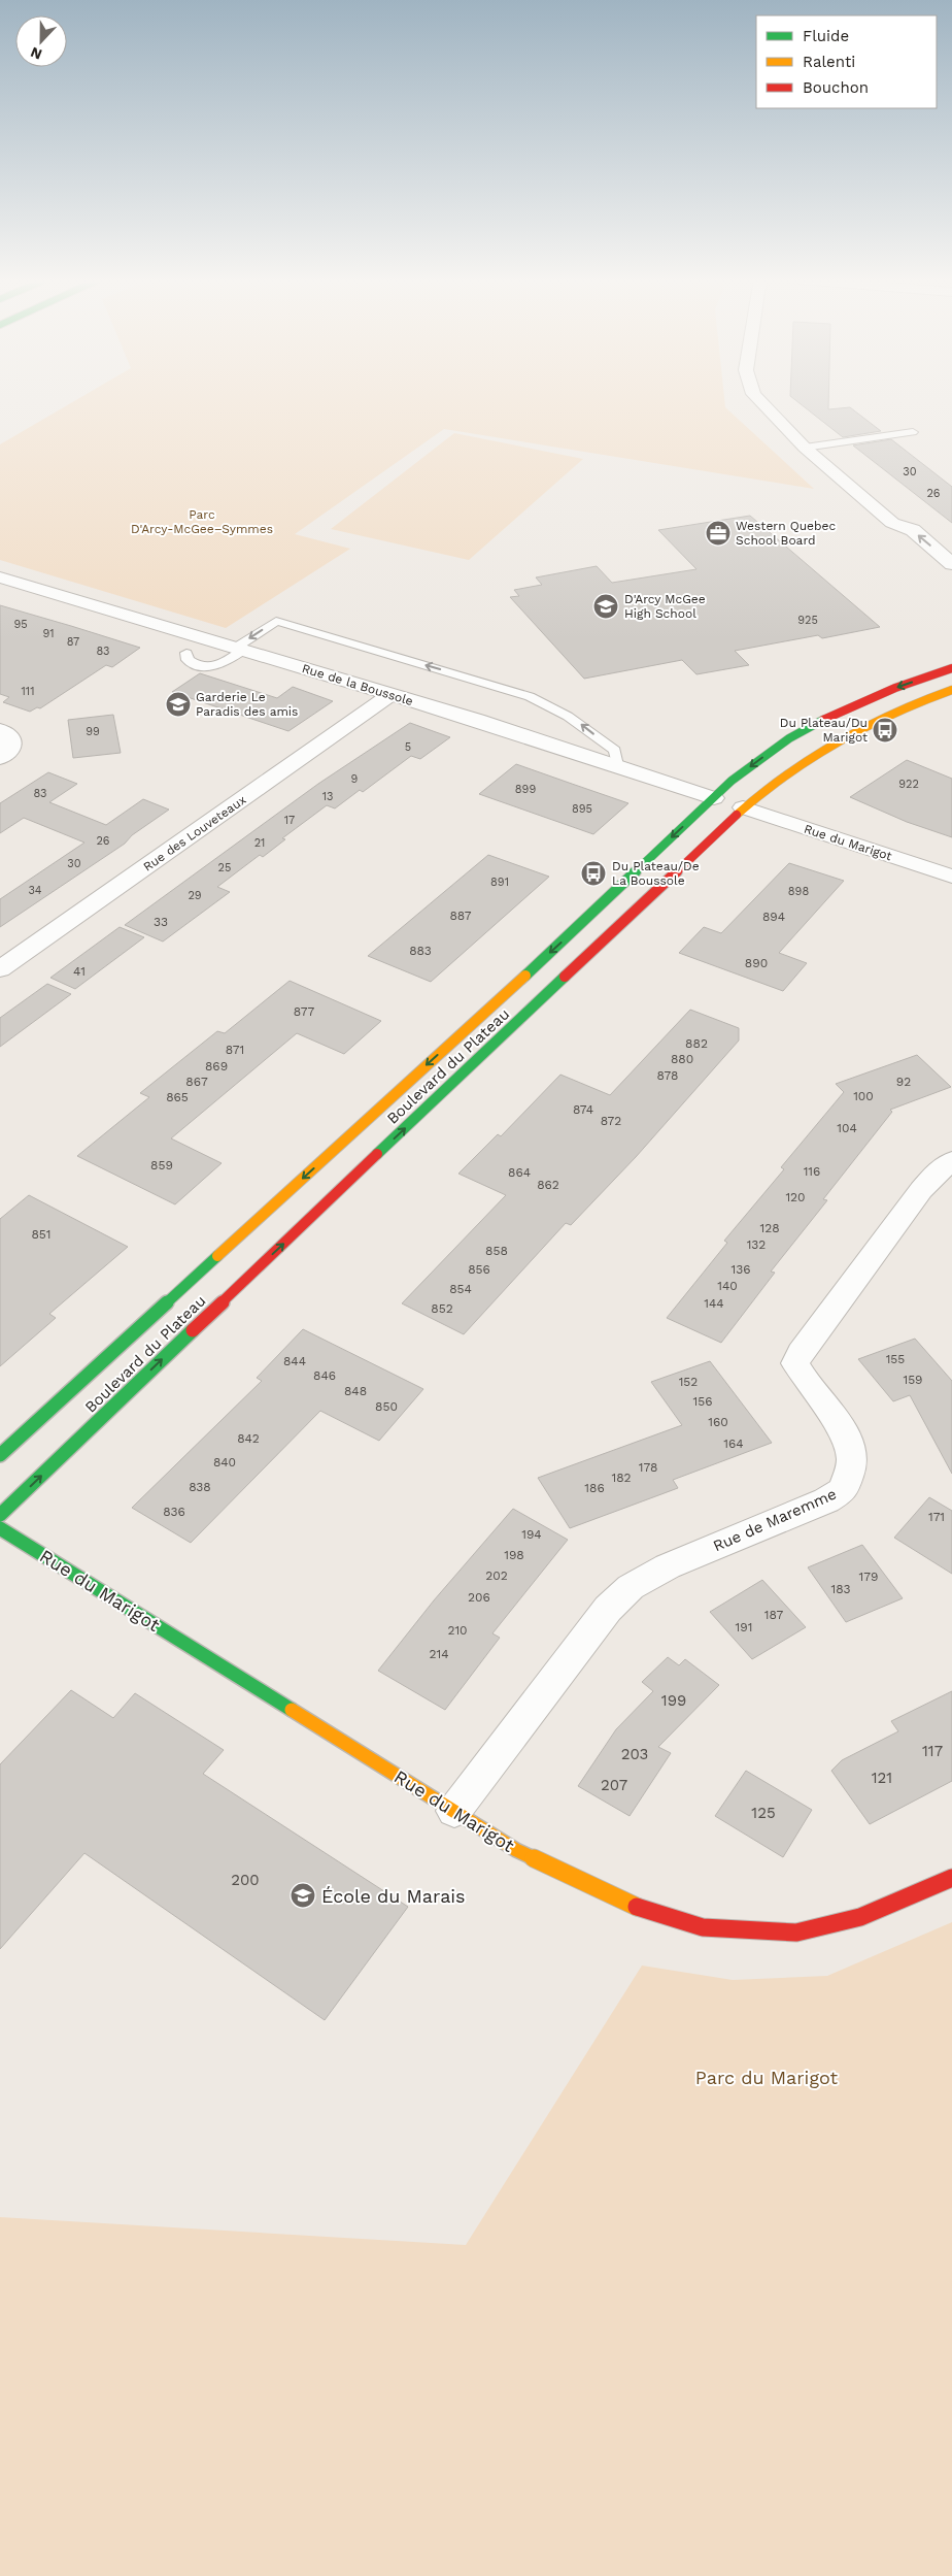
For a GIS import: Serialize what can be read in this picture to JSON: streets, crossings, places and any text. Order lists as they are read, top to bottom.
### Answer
{
  "streets": {
    "main road": ["Rue du Marigot", "Boulevard du Plateau"],
    "street": ["Rue de la Boussole", "Rue des Louveteaux", "Rue de Maremme"]
  },
  "crossings": [
    ["Rue de la Boussole", "Rue des Louveteaux"],
    ["Rue de la Boussole", "Rue du Marigot"],
    ["Rue de la Boussole", "Boulevard du Plateau"],
    ["Rue du Marigot", "Boulevard du Plateau"],
    ["Rue du Marigot", "Rue de Maremme"]
  ],
  "parks": ["Parc D'Arcy-McGee–Symmes", "Parc du Marigot"],
  "places": {
    "office": ["Western Quebec School Board"],
    "school or university": ["D'Arcy McGee High School", "Garderie Le Paradis des amis", "École du Marais"],
    "bus stop": ["Du Plateau/Du Marigot", "Du Plateau/De La Boussole"]
  },
  "house_numbers": [
    "30",
    "26",
    "925",
    "95",
    "91",
    "87",
    "83",
    "111",
    "99",
    "5",
    "9",
    "922",
    "899",
    "83",
    "13",
    "895",
    "17",
    "26",
    "21",
    "30",
    "25",
    "891",
    "34",
    "898",
    "29",
    "887",
    "894",
    "33",
    "883",
    "890",
    "41",
    "877",
    "882",
    "871",
    "880",
    "869",
    "878",
    "867",
    "92",
    "100",
    "865",
    "874",
    "872",
    "104",
    "859",
    "116",
    "864",
    "862",
    "120",
    "128",
    "851",
    "132",
    "858",
    "856",
    "136",
    "140",
    "854",
    "144",
    "852",
    "155",
    "844",
    "846",
    "159",
    "152",
    "848",
    "156",
    "850",
    "160",
    "842",
    "164",
    "840",
    "178",
    "182",
    "838",
    "186",
    "836",
    "171",
    "194",
    "198",
    "202",
    "179",
    "183",
    "206",
    "187",
    "191",
    "210",
    "214",
    "199",
    "117",
    "203",
    "121",
    "207",
    "125",
    "200"
  ],
  "legend": ["Fluide", "Ralenti", "Bouchon"],
  "north": "bottom"
}
